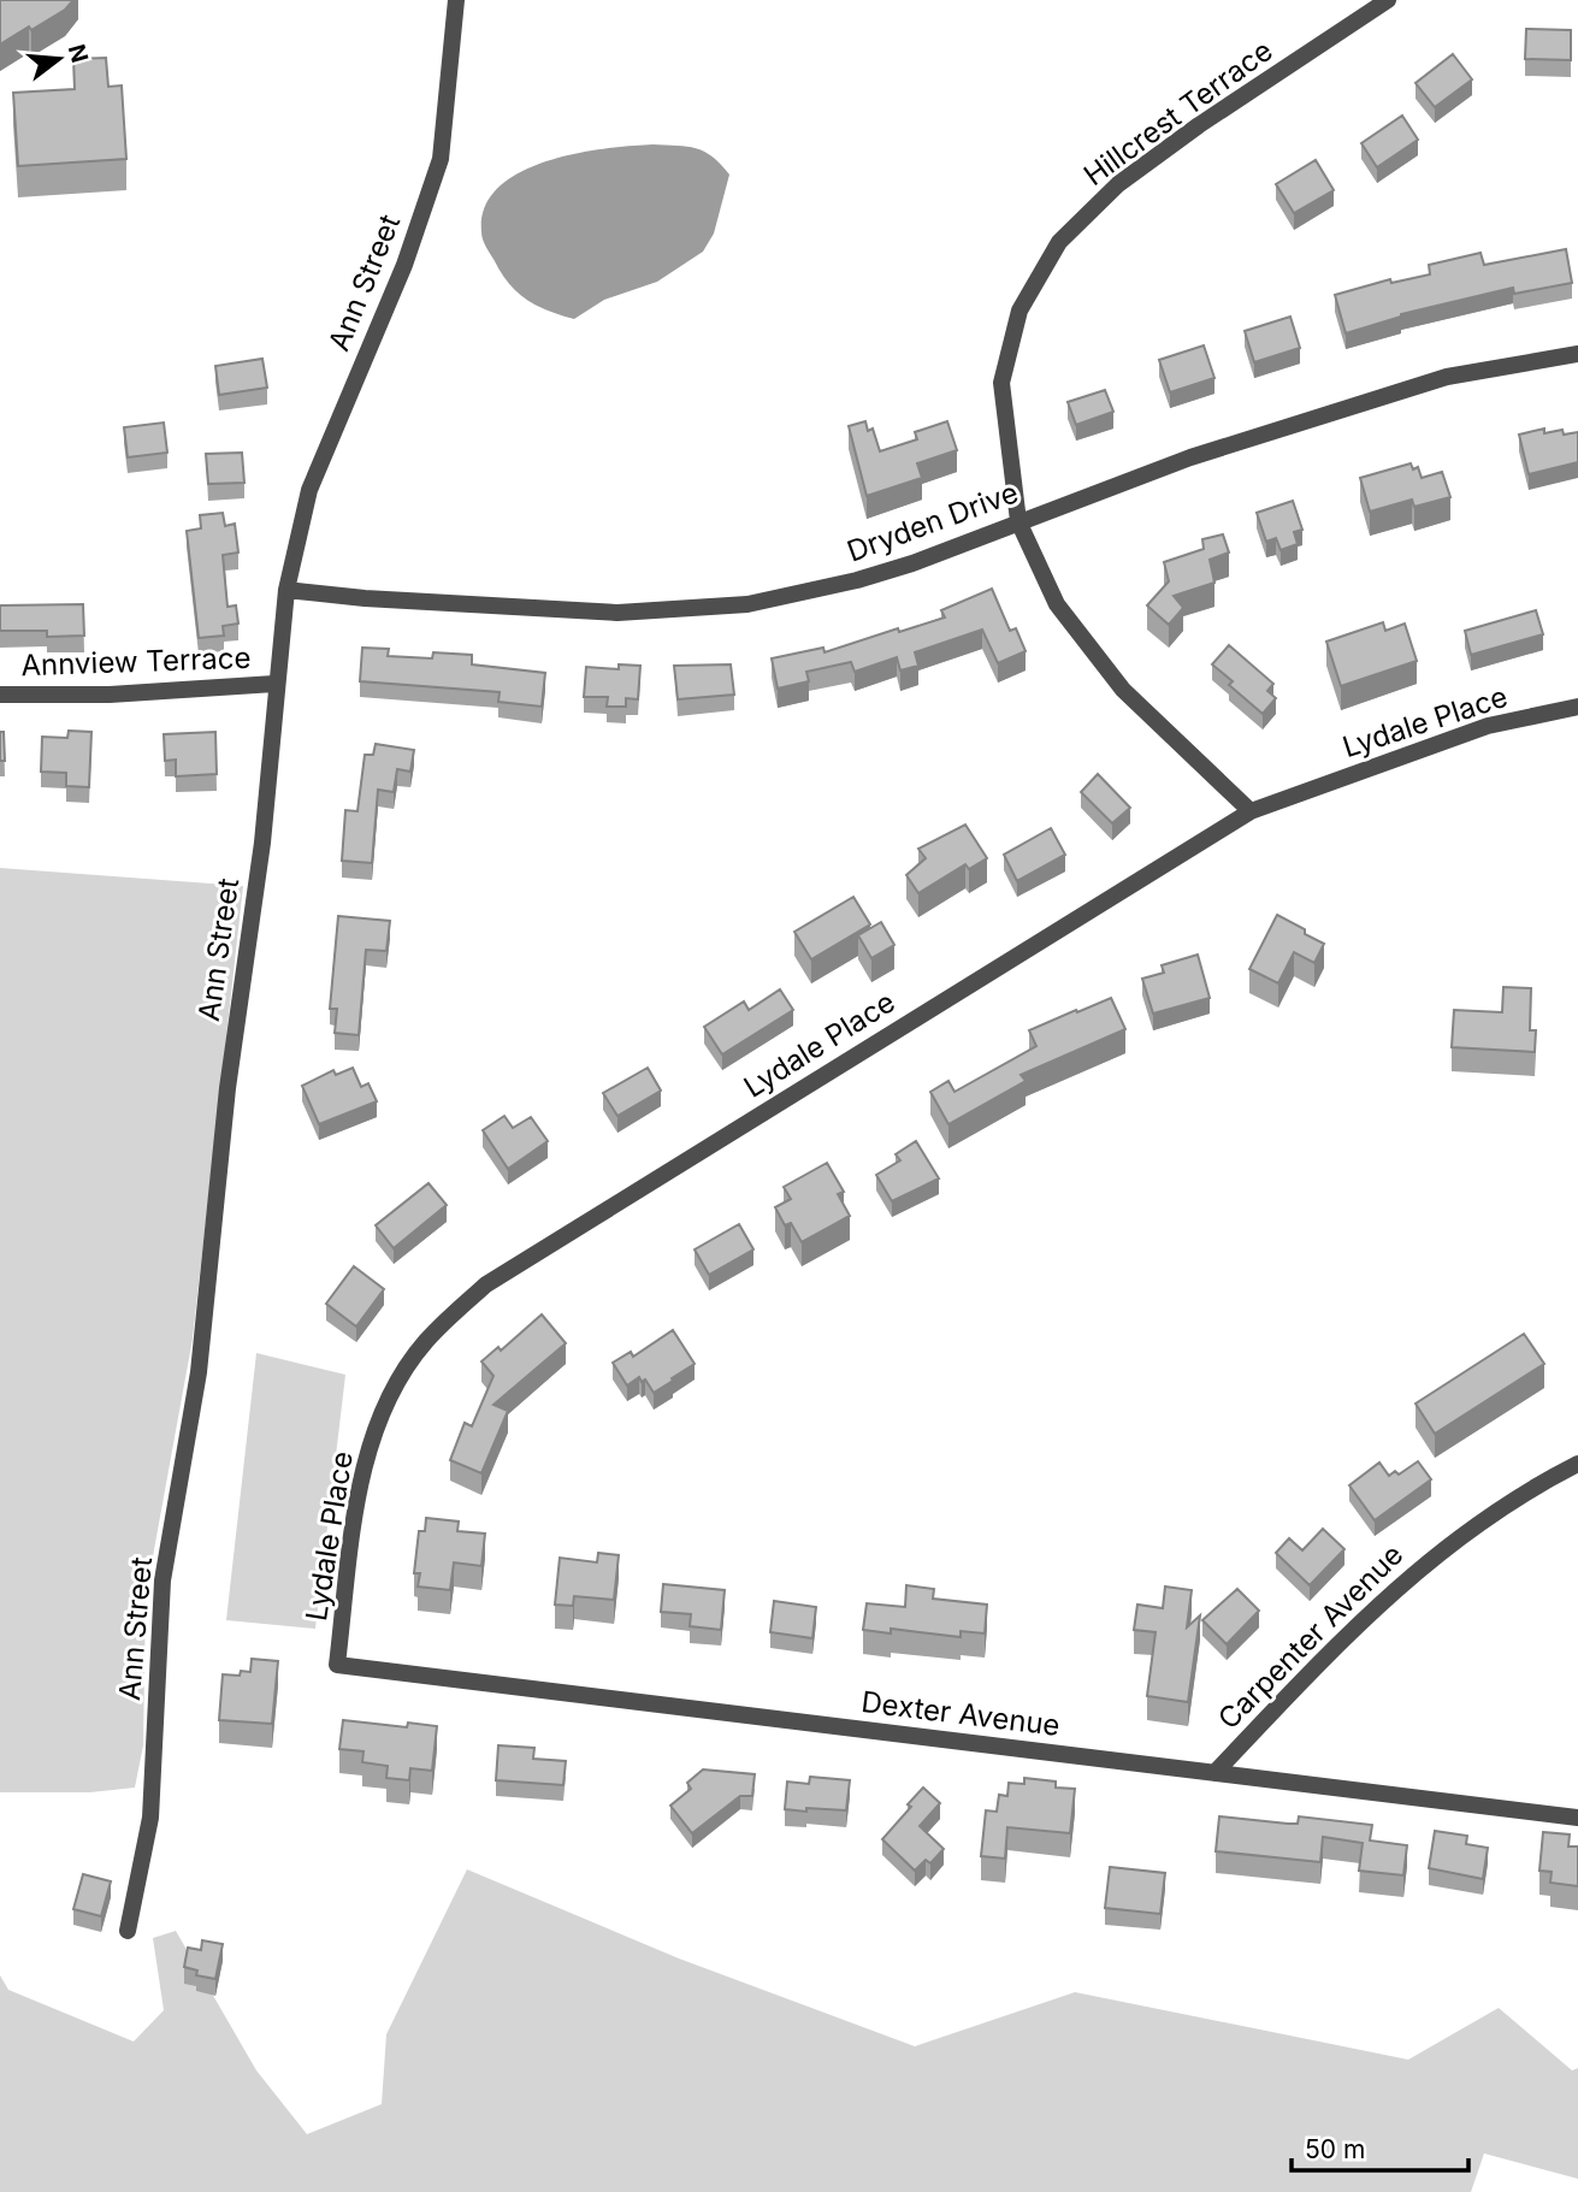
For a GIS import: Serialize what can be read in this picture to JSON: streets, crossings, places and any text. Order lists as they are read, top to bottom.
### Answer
{
  "streets": {
    "street": [
      "Hillcrest Terrace",
      "Ann Street",
      "Dryden Drive",
      "Annview Terrace",
      "Lydale Place",
      "Carpenter Avenue",
      "Dexter Avenue"
    ]
  },
  "crossings": [
    ["Hillcrest Terrace", "Dryden Drive"],
    ["Hillcrest Terrace", "Lydale Place"],
    ["Ann Street", "Dryden Drive"],
    ["Ann Street", "Annview Terrace"],
    ["Lydale Place", "Dexter Avenue"],
    ["Carpenter Avenue", "Dexter Avenue"]
  ],
  "scale_bar": "50 m",
  "north": "right"
}
